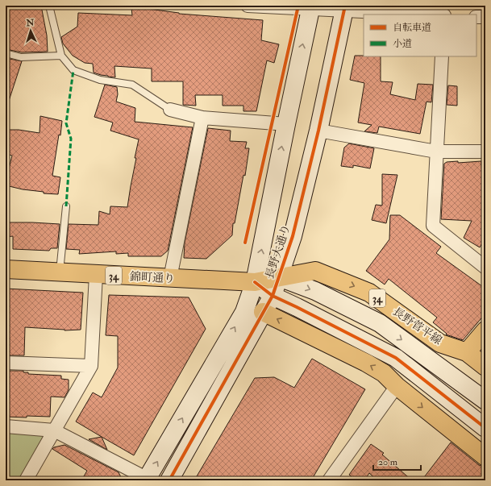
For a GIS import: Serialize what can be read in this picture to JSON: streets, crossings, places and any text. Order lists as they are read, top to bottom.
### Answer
{
  "streets": {
    "main road": ["34", "錦町通り", "長野菅平線"],
    "street": ["長野大通り"]
  },
  "crossings": [
    ["長野大通り", "長野菅平線"],
    ["錦町通り", "長野菅平線"]
  ],
  "legend": ["自転車道", "小道"],
  "scale_bar": "20 m",
  "north": "top"
}
